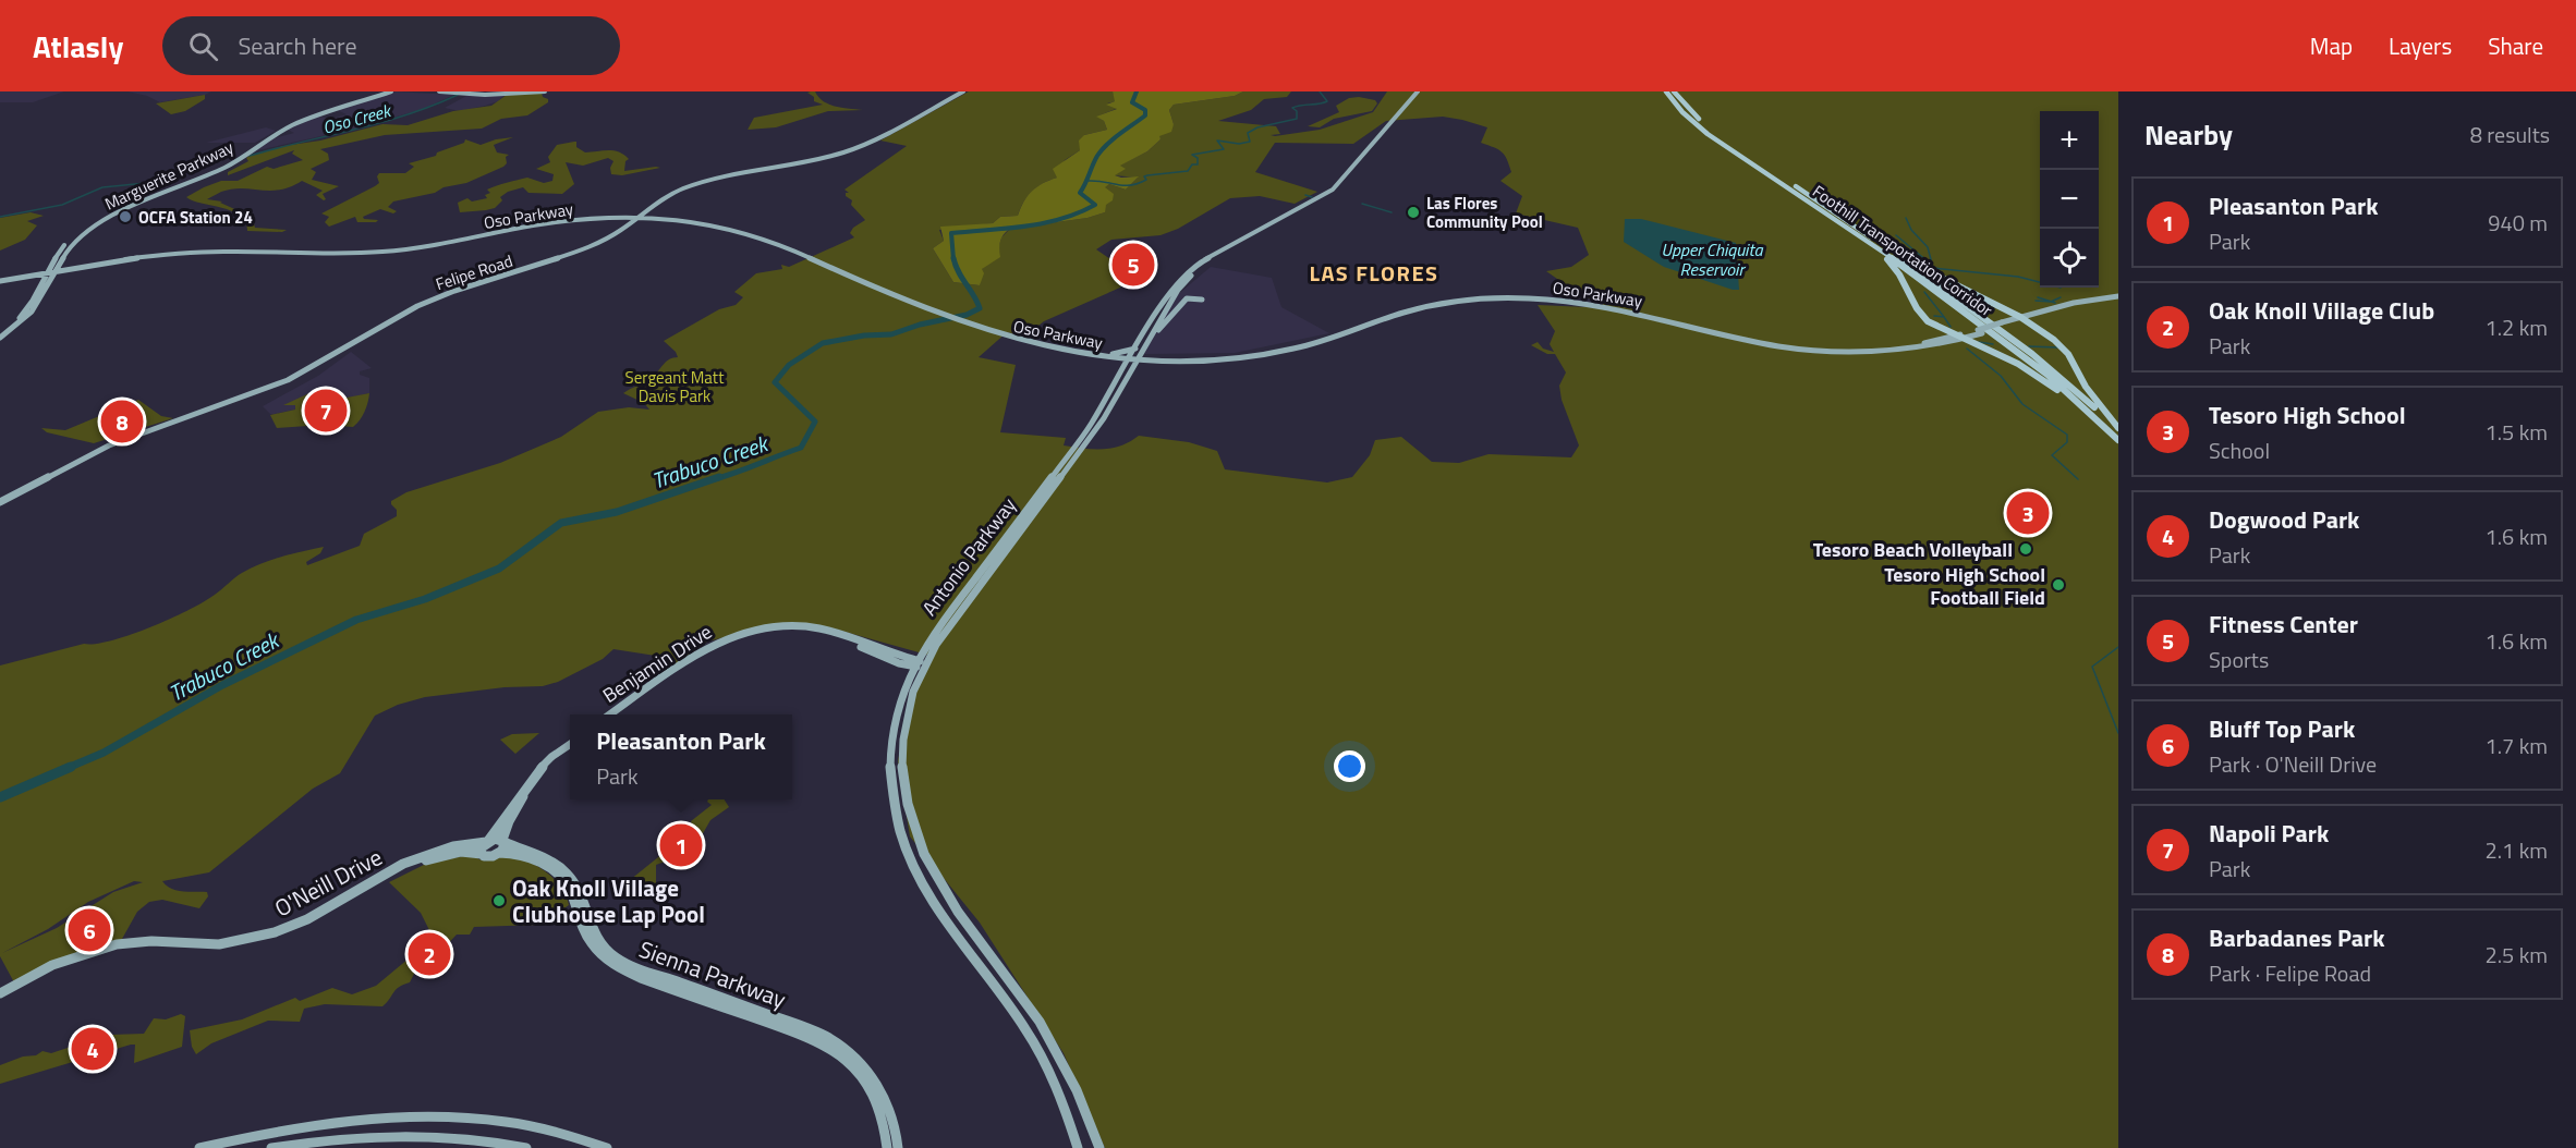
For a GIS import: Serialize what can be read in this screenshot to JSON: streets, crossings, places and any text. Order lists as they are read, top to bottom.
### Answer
{
  "streets": {
    "highway": ["Foothill Transportation Corridor"],
    "main road": [
      "Marguerite Parkway",
      "Oso Parkway",
      "Felipe Road",
      "Antonio Parkway",
      "Benjamin Drive",
      "O'Neill Drive",
      "Sienna Parkway"
    ]
  },
  "crossings": [
    ["Marguerite Parkway", "Oso Parkway"],
    ["Oso Parkway", "Felipe Road"],
    ["Oso Parkway", "Antonio Parkway"],
    ["Antonio Parkway", "Benjamin Drive"]
  ],
  "districts": ["LAS FLORES"],
  "water": ["Oso Creek", "Upper Chiquita Reservoir", "Trabuco Creek"],
  "parks": ["Sergeant Matt Davis Park"],
  "places": [
    "Las Flores Community Pool",
    "OCFA Station 24",
    "Tesoro Beach Volleyball",
    "Tesoro High School Football Field",
    "Oak Knoll Village Clubhouse Lap Pool"
  ],
  "page": {
    "header": "Atlasly",
    "search": "Search here",
    "nav": ["Map", "Layers", "Share"],
    "heading": ["Nearby", "8 results"],
    "map_buttons": ["+", "−"],
    "list": [
      {
        "mark": "1",
        "name": "Pleasanton Park",
        "note": "Park",
        "value": "940 m"
      },
      {
        "mark": "2",
        "name": "Oak Knoll Village Club",
        "note": "Park",
        "value": "1.2 km"
      },
      {
        "mark": "3",
        "name": "Tesoro High School",
        "note": "School",
        "value": "1.5 km"
      },
      {
        "mark": "4",
        "name": "Dogwood Park",
        "note": "Park",
        "value": "1.6 km"
      },
      {
        "mark": "5",
        "name": "Fitness Center",
        "note": "Sports",
        "value": "1.6 km"
      },
      {
        "mark": "6",
        "name": "Bluff Top Park",
        "note": "Park · O'Neill Drive",
        "value": "1.7 km"
      },
      {
        "mark": "7",
        "name": "Napoli Park",
        "note": "Park",
        "value": "2.1 km"
      },
      {
        "mark": "8",
        "name": "Barbadanes Park",
        "note": "Park · Felipe Road",
        "value": "2.5 km"
      }
    ],
    "pins": [
      "5",
      "7",
      "8",
      "3",
      "1",
      "6",
      "2",
      "4"
    ],
    "popup": ["Pleasanton Park", "Park"]
  }
}
